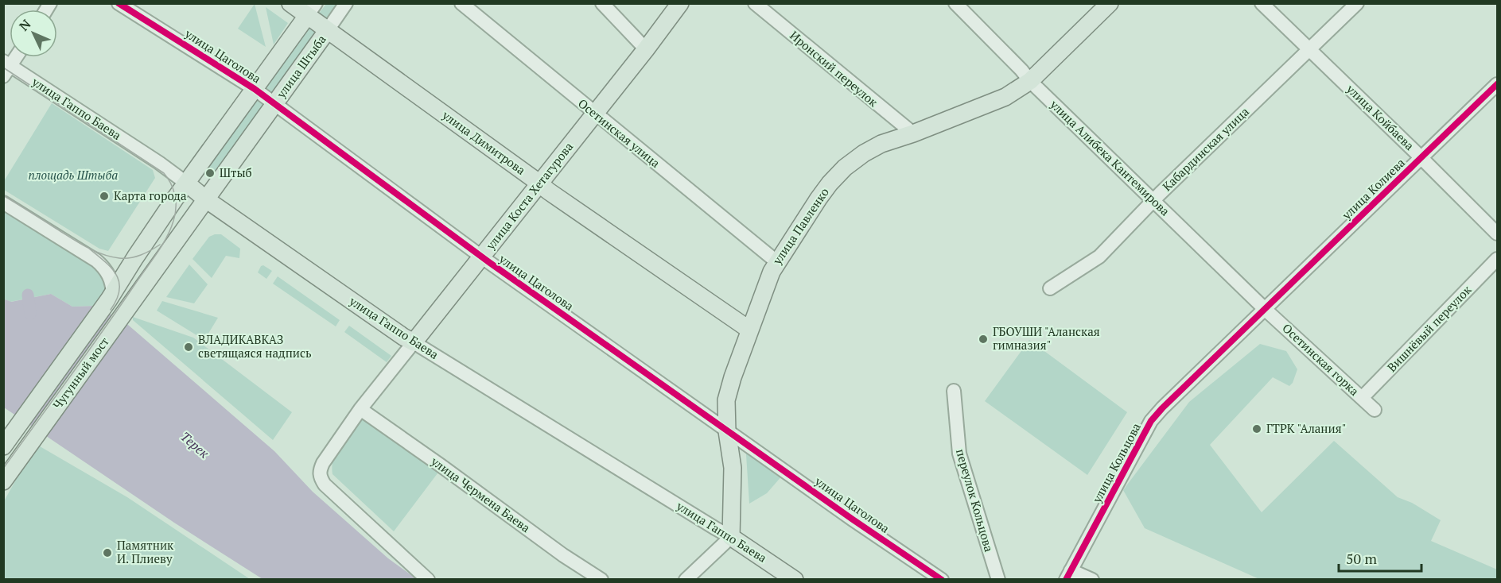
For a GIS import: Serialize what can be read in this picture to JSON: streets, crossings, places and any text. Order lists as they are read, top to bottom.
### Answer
{
  "streets": {
    "main road": [
      "улица Штыба",
      "улица Гаппо Баева",
      "улица Димитрова",
      "улица Коста Хетагурова",
      "улица Павленко",
      "Чугунный мост"
    ],
    "street": [
      "улица Цаголова",
      "Иронский переулок",
      "улица Койбаева",
      "Осетинская улица",
      "Кабардинская улица",
      "улица Алибека Кантемирова",
      "улица Колиева",
      "Вишнёвый переулок",
      "Осетинская горка",
      "улица Кольцова",
      "улица Чермена Баева",
      "переулок Кольцова"
    ]
  },
  "crossings": [
    ["улица Цаголова", "улица Штыба"],
    ["улица Цаголова", "улица Коста Хетагурова"],
    ["улица Цаголова", "улица Павленко"],
    ["улица Штыба", "улица Гаппо Баева"],
    ["улица Штыба", "улица Димитрова"],
    ["улица Штыба", "Чугунный мост"],
    ["Иронский переулок", "улица Павленко"],
    ["улица Гаппо Баева", "улица Коста Хетагурова"],
    ["улица Гаппо Баева", "улица Павленко"],
    ["улица Гаппо Баева", "Чугунный мост"],
    ["улица Койбаева", "Кабардинская улица"],
    ["улица Койбаева", "улица Колиева"],
    ["Осетинская улица", "улица Коста Хетагурова"],
    ["Осетинская улица", "улица Павленко"],
    ["улица Димитрова", "улица Коста Хетагурова"],
    ["улица Димитрова", "улица Павленко"],
    ["Кабардинская улица", "улица Алибека Кантемирова"],
    ["улица Алибека Кантемирова", "улица Колиева"],
    ["улица Алибека Кантемирова", "улица Павленко"],
    ["улица Алибека Кантемирова", "Осетинская горка"],
    ["улица Алибека Кантемирова", "улица Кольцова"],
    ["улица Колиева", "Осетинская горка"],
    ["улица Колиева", "улица Кольцова"],
    ["улица Коста Хетагурова", "улица Чермена Баева"],
    ["Вишнёвый переулок", "Осетинская горка"],
    ["Осетинская горка", "улица Кольцова"]
  ],
  "water": ["Терек"],
  "parks": ["площадь Штыба"],
  "places": [
    "Штыб",
    "Карта города",
    "ГБОУШИ \"Аланская гимназия\"",
    "ВЛАДИКАВКАЗ светящаяся надпись",
    "ГТРК \"Алания\"",
    "Памятник И. Плиеву"
  ],
  "scale_bar": "50 m",
  "north": "top left"
}
